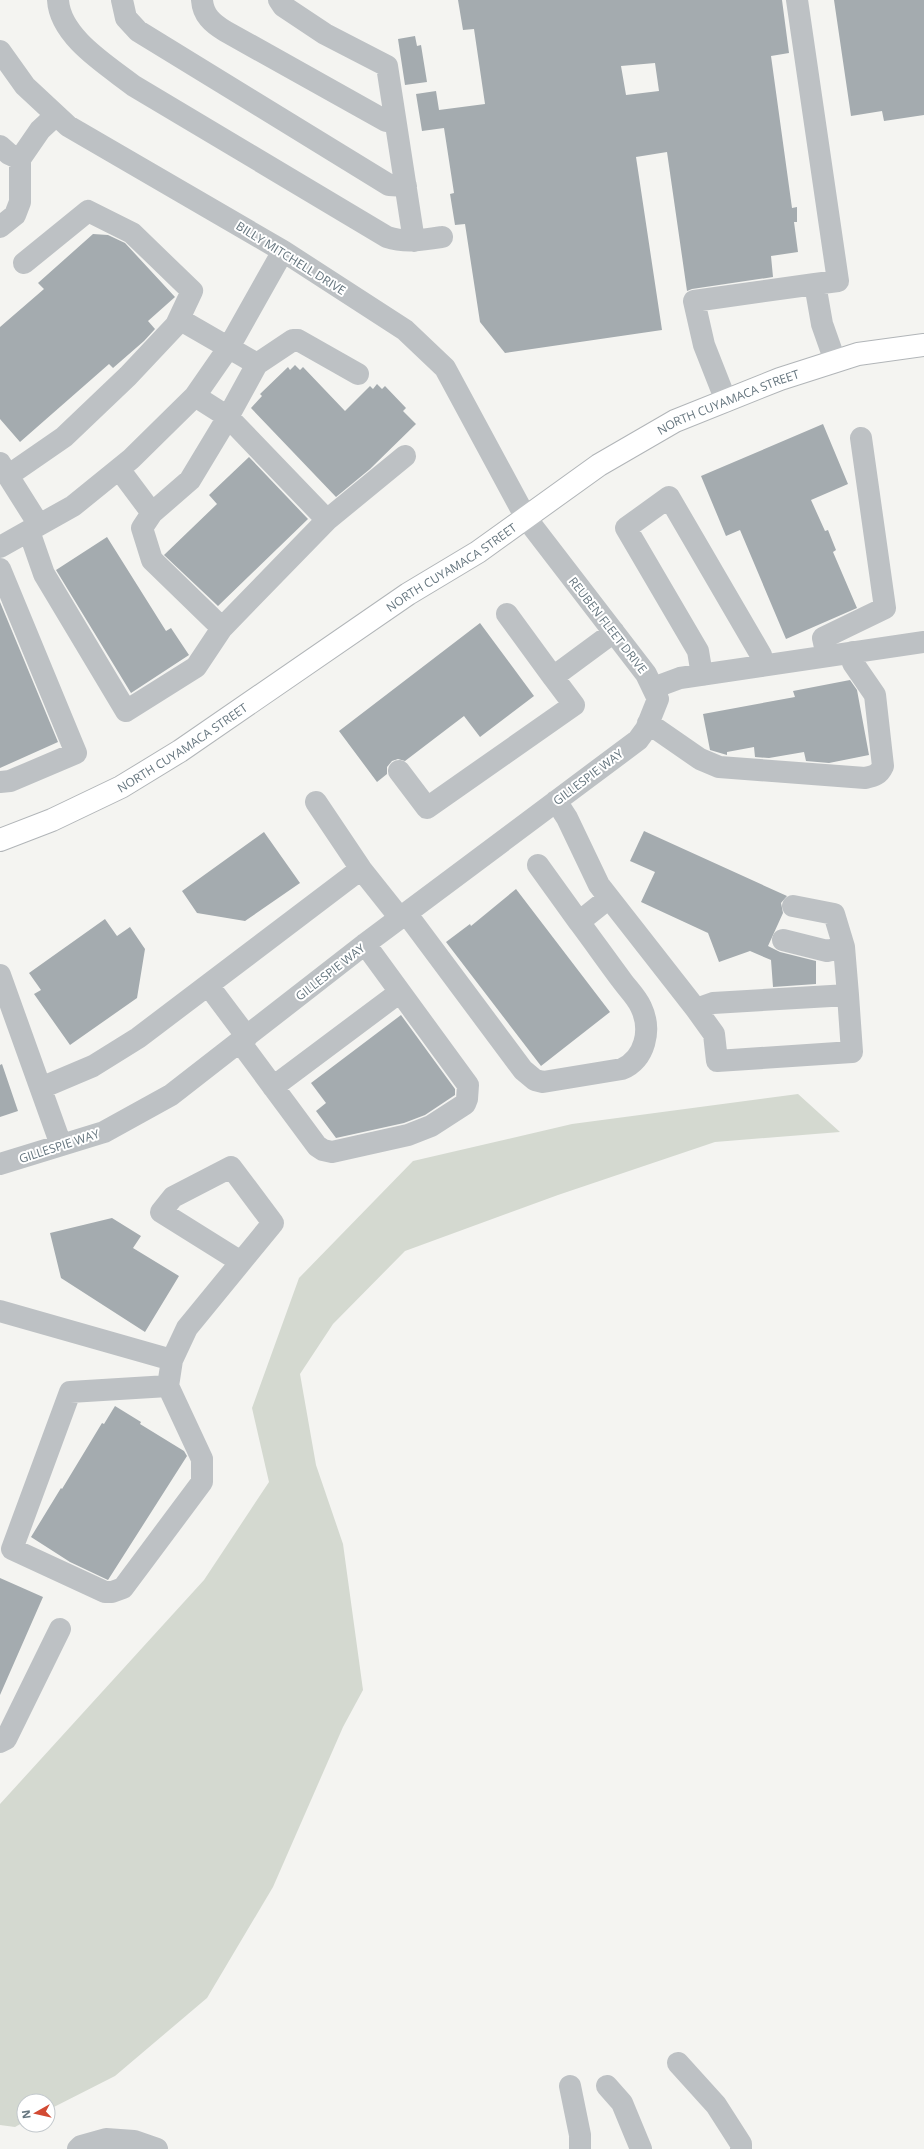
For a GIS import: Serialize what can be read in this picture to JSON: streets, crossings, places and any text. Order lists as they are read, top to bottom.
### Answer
{
  "streets": {
    "main road": ["NORTH CUYAMACA STREET"],
    "street": ["BILLY MITCHELL DRIVE", "REUBEN FLEET DRIVE", "GILLESPIE WAY"]
  },
  "crossings": [
    ["BILLY MITCHELL DRIVE", "NORTH CUYAMACA STREET"],
    ["BILLY MITCHELL DRIVE", "REUBEN FLEET DRIVE"],
    ["NORTH CUYAMACA STREET", "REUBEN FLEET DRIVE"],
    ["REUBEN FLEET DRIVE", "GILLESPIE WAY"]
  ],
  "north": "left"
}
